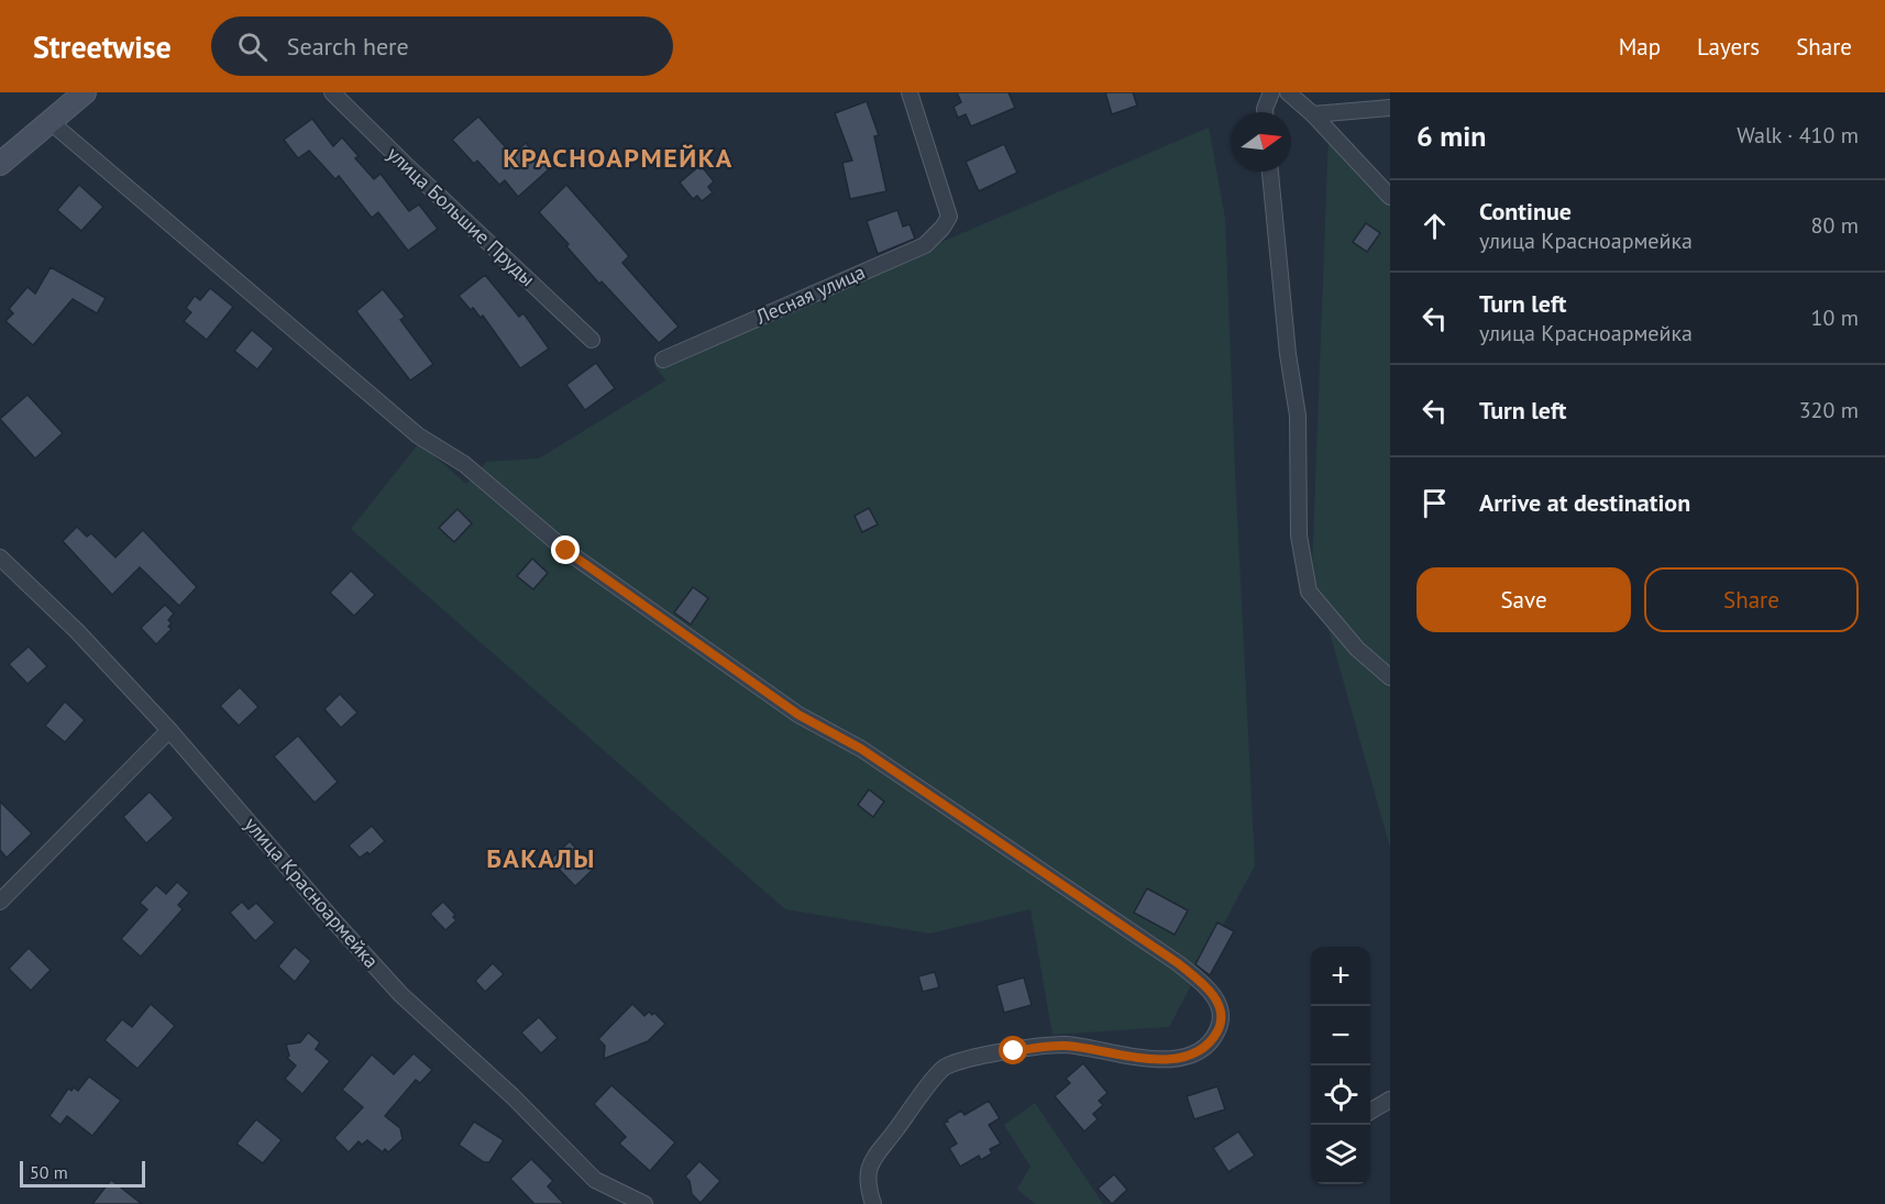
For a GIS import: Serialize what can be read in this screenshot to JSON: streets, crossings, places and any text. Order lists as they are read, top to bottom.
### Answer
{
  "streets": {
    "street": ["улица Большие Пруды", "Лесная улица", "улица Красноармейка"]
  },
  "districts": ["КРАСНОАРМЕЙКА", "БАКАЛЫ"],
  "scale_bar": "50 m",
  "north": "right",
  "page": {
    "header": "Streetwise",
    "search": "Search here",
    "nav": ["Map", "Layers", "Share"],
    "heading": ["6 min", "Walk · 410 m"],
    "list": [
      ["Continue", "улица Красноармейка", "80 m"],
      ["Turn left", "улица Красноармейка", "10 m"],
      ["Turn left", "320 m"],
      "Arrive at destination"
    ],
    "buttons": ["Save", "Share"],
    "map_buttons": ["+", "−"],
    "scale": "50 m"
  }
}
